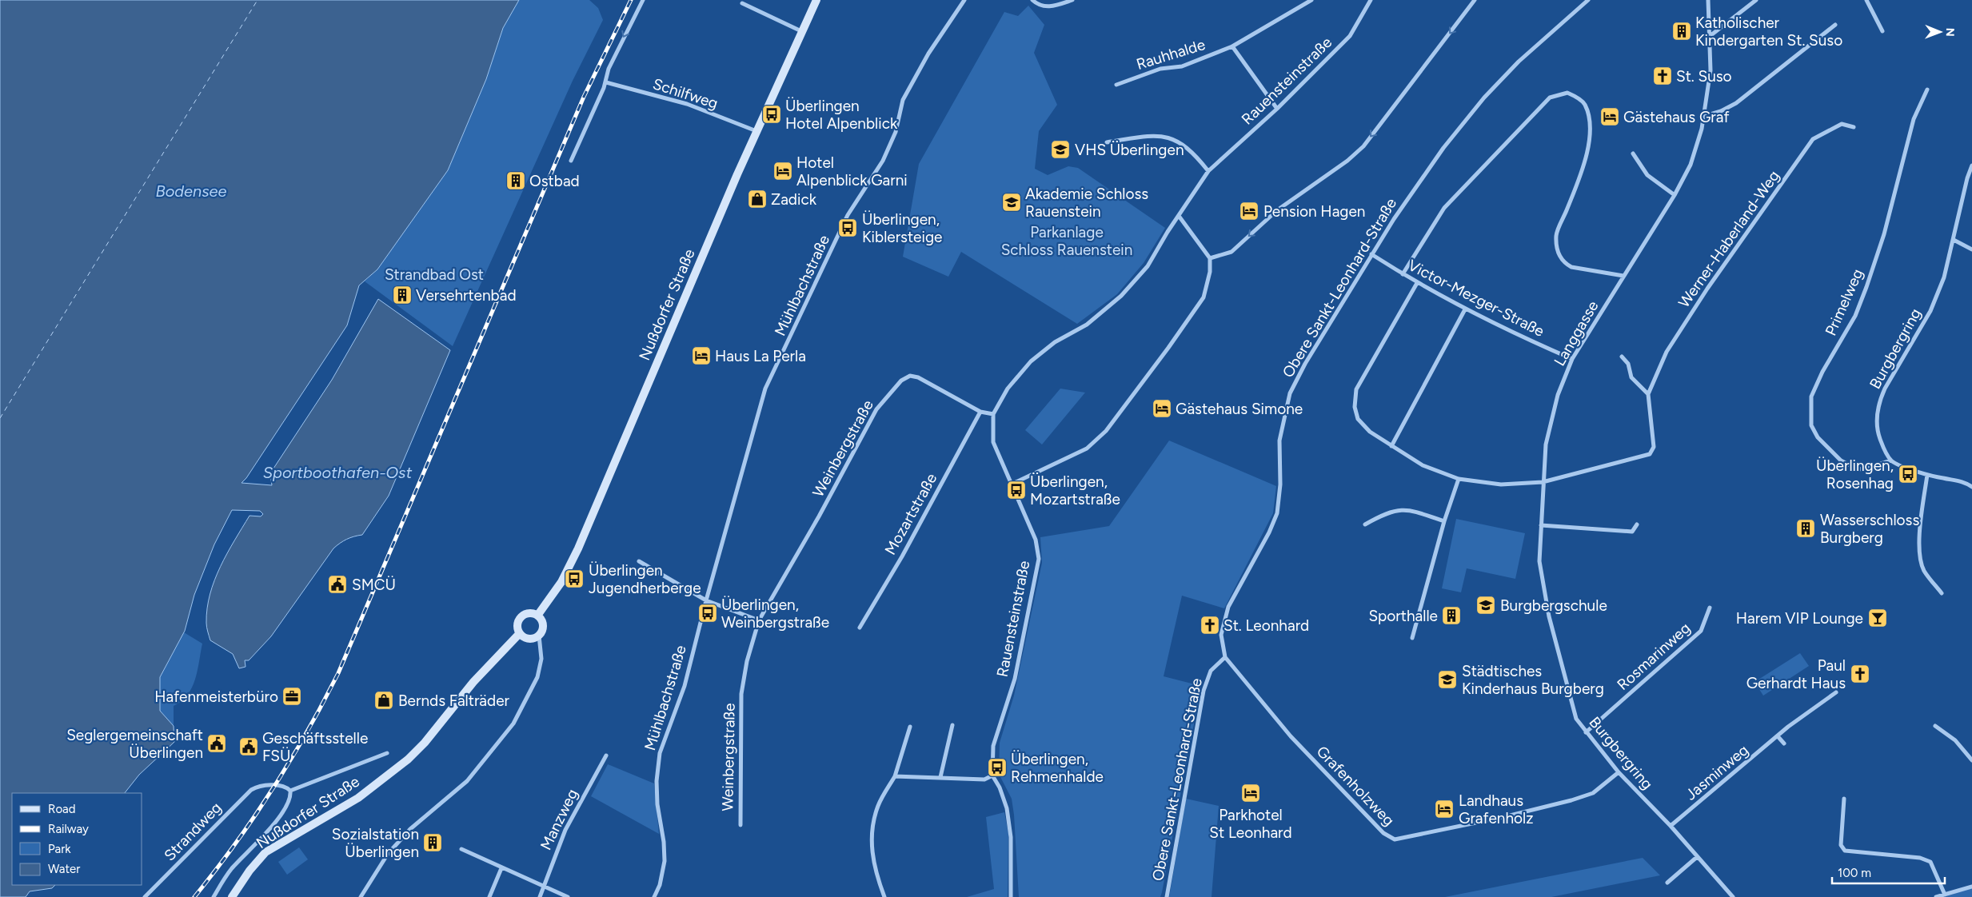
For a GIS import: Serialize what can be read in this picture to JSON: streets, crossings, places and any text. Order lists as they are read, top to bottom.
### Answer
{
  "streets": {
    "street": [
      "Rauhhalde",
      "Rauensteinstraße",
      "Schilfweg",
      "Werner-Haberland-Weg",
      "Mühlbachstraße",
      "Obere Sankt-Leonhard-Straße",
      "Victor-Mezger-Straße",
      "Primelweg",
      "Nußdorfer Straße",
      "Langgasse",
      "Burgbergring",
      "Weinbergstraße",
      "Mozartstraße",
      "Rosmarinweg",
      "Jasminweg",
      "Grafenholzweg",
      "Manzweg",
      "Strandweg"
    ]
  },
  "crossings": [
    ["Rauensteinstraße", "Weinbergstraße"],
    ["Schilfweg", "Nußdorfer Straße"],
    ["Werner-Haberland-Weg", "Langgasse"],
    ["Obere Sankt-Leonhard-Straße", "Victor-Mezger-Straße"],
    ["Obere Sankt-Leonhard-Straße", "Grafenholzweg"],
    ["Victor-Mezger-Straße", "Langgasse"],
    ["Primelweg", "Burgbergring"],
    ["Langgasse", "Burgbergring"],
    ["Burgbergring", "Rosmarinweg"],
    ["Burgbergring", "Jasminweg"],
    ["Burgbergring", "Grafenholzweg"],
    ["Weinbergstraße", "Mozartstraße"]
  ],
  "water": ["Bodensee", "Sportboothafen-Ost"],
  "parks": ["Parkanlage Schloss Rauenstein", "Strandbad Ost"],
  "places": {
    "building": [
      "Katholischer Kindergarten St. Suso",
      "Ostbad",
      "Versehrtenbad",
      "Wasserschloss Burgberg",
      "Sporthalle",
      "Sozialstation Überlingen"
    ],
    "church": ["St. Suso", "St. Leonhard", "Paul Gerhardt Haus"],
    "bus stop": [
      "Überlingen Hotel Alpenblick",
      "Überlingen, Kiblersteige",
      "Überlingen, Rosenhag",
      "Überlingen, Mozartstraße",
      "Überlingen Jugendherberge",
      "Überlingen, Weinbergstraße",
      "Überlingen, Rehmenhalde"
    ],
    "hotel": [
      "Gästehaus Graf",
      "Hotel Alpenblick Garni",
      "Pension Hagen",
      "Haus La Perla",
      "Gästehaus Simone",
      "Parkhotel St Leonhard",
      "Landhaus Grafenholz"
    ],
    "school or university": [
      "VHS Überlingen",
      "Akademie Schloss Rauenstein",
      "Burgbergschule",
      "Städtisches Kinderhaus Burgberg"
    ],
    "shop": ["Zadick", "Bernds Falträder"],
    "public building": ["SMCÜ", "Seglergemeinschaft Überlingen", "Geschäftsstelle FSÜ"],
    "bar": ["Harem VIP Lounge"],
    "office": ["Hafenmeisterbüro"]
  },
  "legend": [
    "Road",
    "Railway",
    "Park",
    "Water"
  ],
  "scale_bar": "100 m",
  "north": "right"
}
